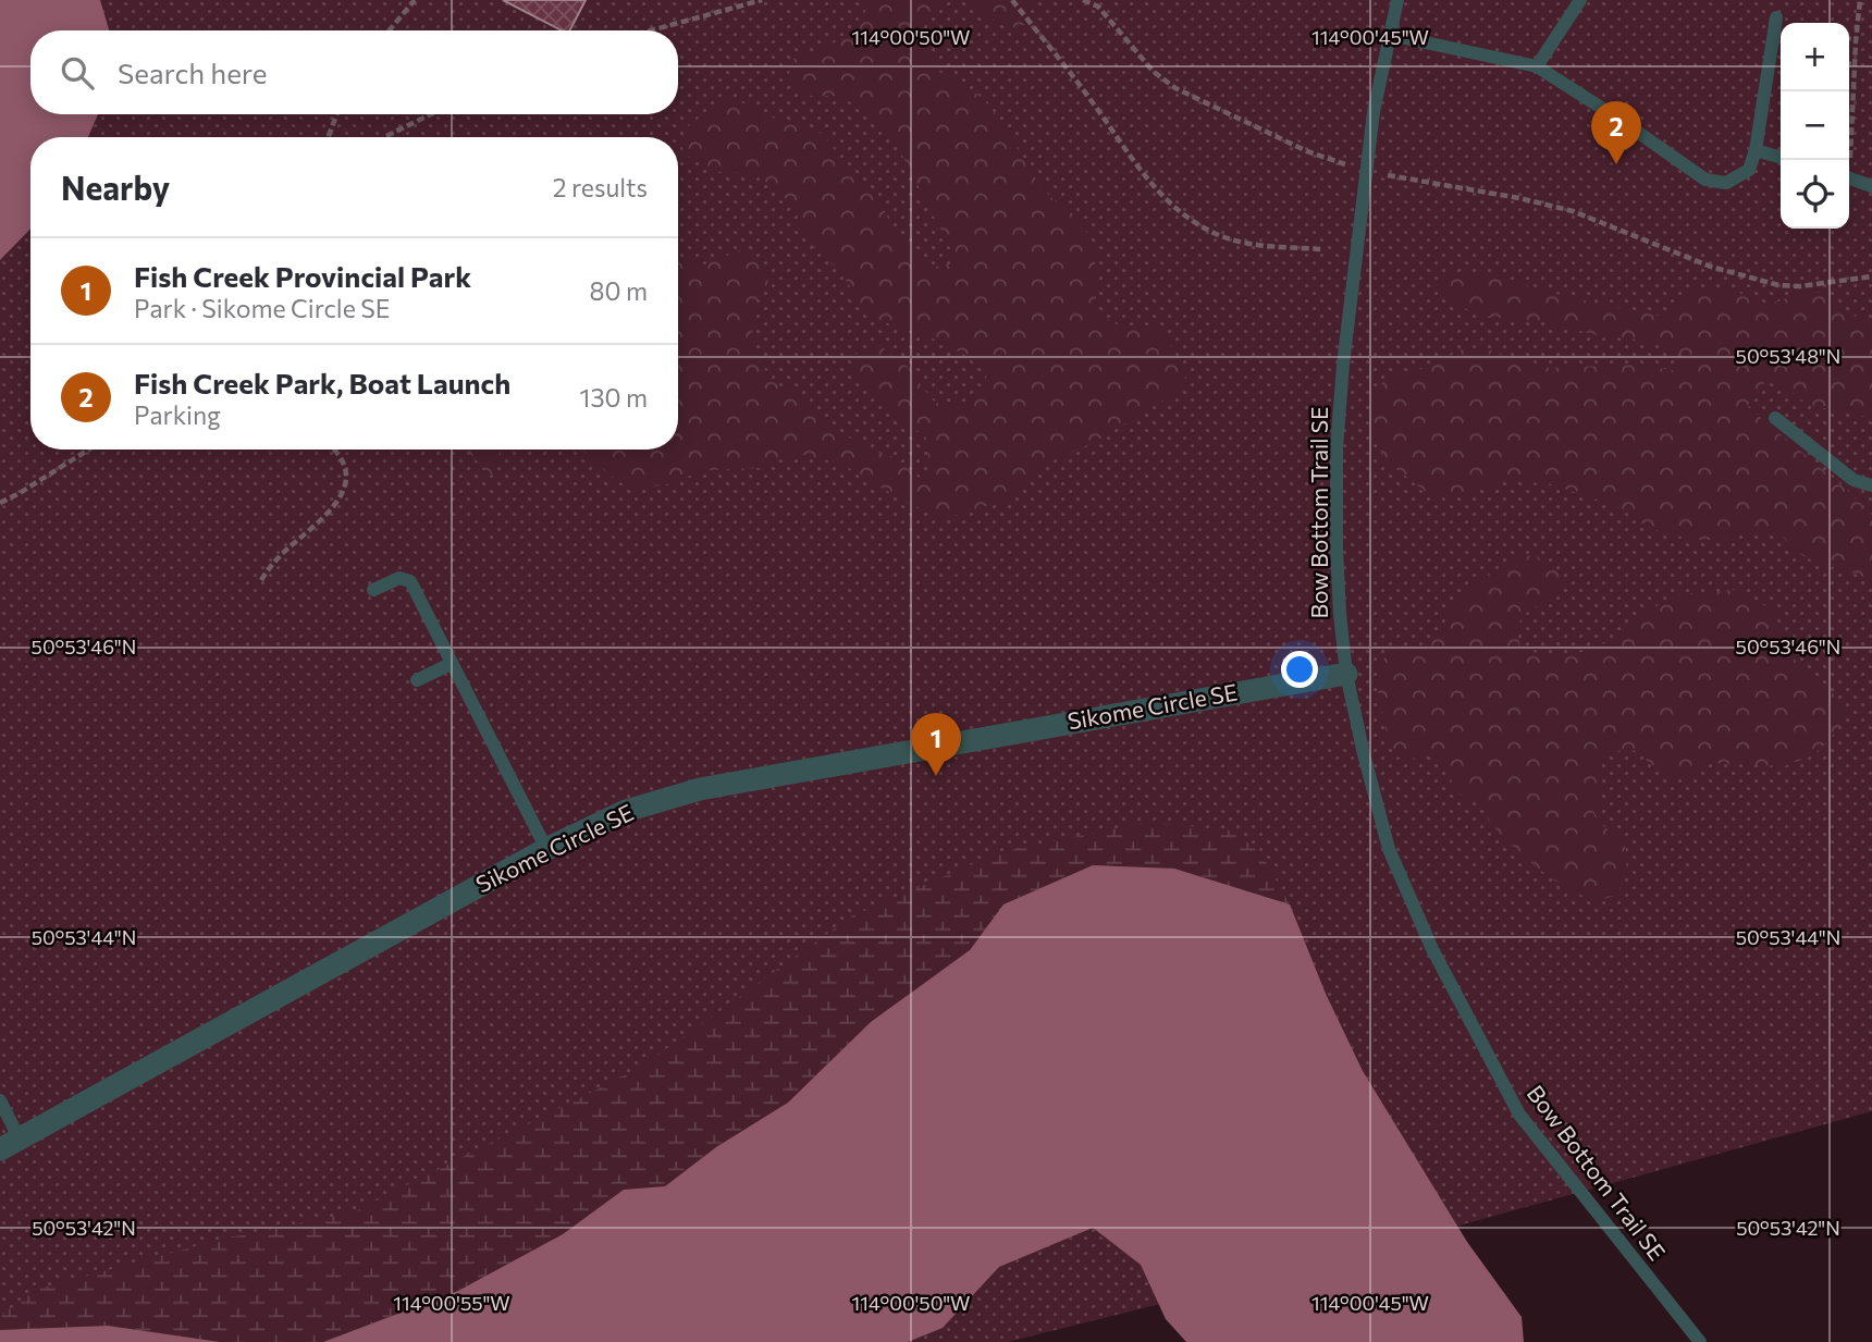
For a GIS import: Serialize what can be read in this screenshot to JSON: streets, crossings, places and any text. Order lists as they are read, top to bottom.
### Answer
{
  "streets": {
    "street": ["Sikome Circle SE"],
    "lane": ["Bow Bottom Trail SE"]
  },
  "crossings": [
    ["Bow Bottom Trail SE", "Sikome Circle SE"]
  ],
  "page": {
    "map_buttons": ["+", "−"],
    "search": "Search here",
    "pins": ["2", "1"],
    "heading": ["Nearby", "2 results"],
    "list": [
      {
        "mark": "1",
        "name": "Fish Creek Provincial Park",
        "note": "Park · Sikome Circle SE",
        "value": "80 m"
      },
      {
        "mark": "2",
        "name": "Fish Creek Park, Boat Launch",
        "note": "Parking",
        "value": "130 m"
      }
    ]
  },
  "coordinates": [
    "114°00'50\"W",
    "114°00'45\"W",
    "50°53'48\"N",
    "50°53'46\"N",
    "50°53'44\"N",
    "50°53'42\"N",
    "114°00'55\"W"
  ]
}
